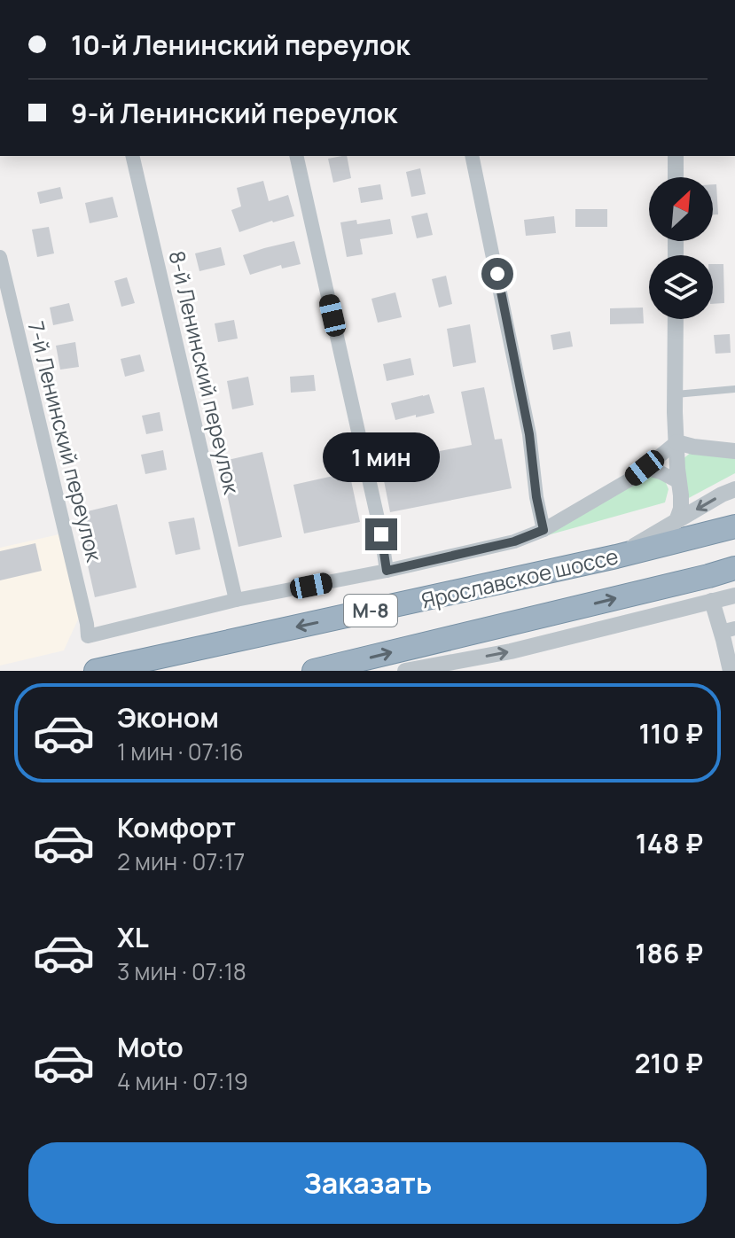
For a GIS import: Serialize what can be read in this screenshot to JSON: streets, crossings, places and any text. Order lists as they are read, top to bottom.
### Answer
{
  "streets": {
    "highway": ["Ярославское шоссе", "М-8"],
    "street": ["8-й Ленинский переулок", "7-й Ленинский переулок"]
  },
  "crossings": [
    ["8-й Ленинский переулок", "7-й Ленинский переулок"]
  ],
  "north": "top right",
  "page": {
    "banner": ["10-й Ленинский переулок", "9-й Ленинский переулок"],
    "bubble": "1 мин",
    "list": [
      {
        "name": "Эконом",
        "note": "1 мин · 07:16",
        "value": "110 ₽"
      },
      {
        "name": "Комфорт",
        "note": "2 мин · 07:17",
        "value": "148 ₽"
      },
      {
        "name": "XL",
        "note": "3 мин · 07:18",
        "value": "186 ₽"
      },
      {
        "name": "Moto",
        "note": "4 мин · 07:19",
        "value": "210 ₽"
      }
    ],
    "buttons": "Заказать"
  }
}
